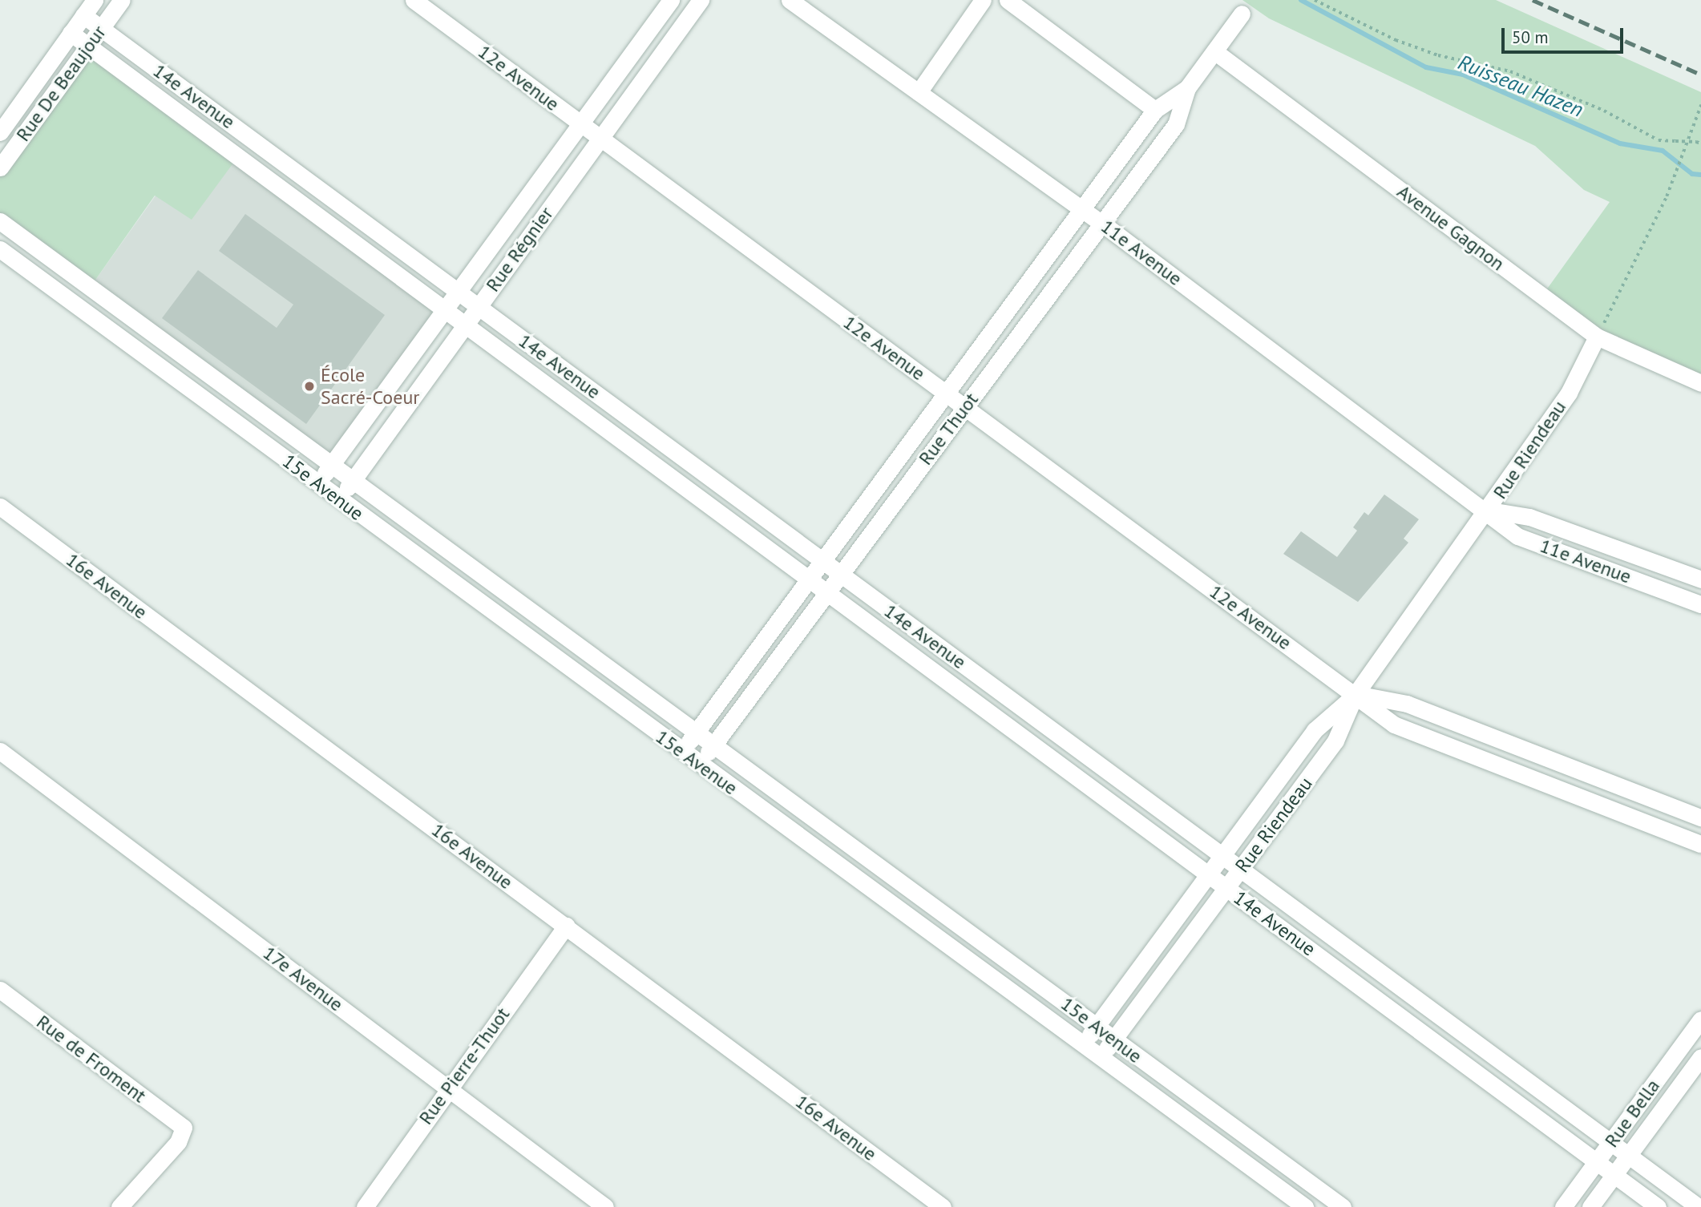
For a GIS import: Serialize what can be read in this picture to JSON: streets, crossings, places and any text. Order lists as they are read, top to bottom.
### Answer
{
  "streets": {
    "street": [
      "12e Avenue",
      "Rue De Beaujour",
      "14e Avenue",
      "Avenue Gagnon",
      "Rue Régnier",
      "11e Avenue",
      "Rue Thuot",
      "Rue Riendeau",
      "15e Avenue",
      "16e Avenue",
      "17e Avenue",
      "Rue de Froment",
      "Rue Pierre-Thuot",
      "Rue Bella"
    ]
  },
  "crossings": [
    ["12e Avenue", "Rue Régnier"],
    ["12e Avenue", "Rue Thuot"],
    ["12e Avenue", "Rue Riendeau"],
    ["Rue De Beaujour", "14e Avenue"],
    ["14e Avenue", "Rue Régnier"],
    ["14e Avenue", "Rue Thuot"],
    ["14e Avenue", "Rue Riendeau"],
    ["14e Avenue", "Rue Bella"],
    ["Avenue Gagnon", "Rue Thuot"],
    ["Avenue Gagnon", "Rue Riendeau"],
    ["Rue Régnier", "15e Avenue"],
    ["11e Avenue", "Rue Thuot"],
    ["11e Avenue", "Rue Riendeau"],
    ["Rue Thuot", "15e Avenue"],
    ["Rue Riendeau", "15e Avenue"],
    ["16e Avenue", "Rue Pierre-Thuot"],
    ["17e Avenue", "Rue Pierre-Thuot"]
  ],
  "water": ["Ruisseau Hazen"],
  "places": ["École Sacré-Coeur"],
  "scale_bar": "50 m"
}
